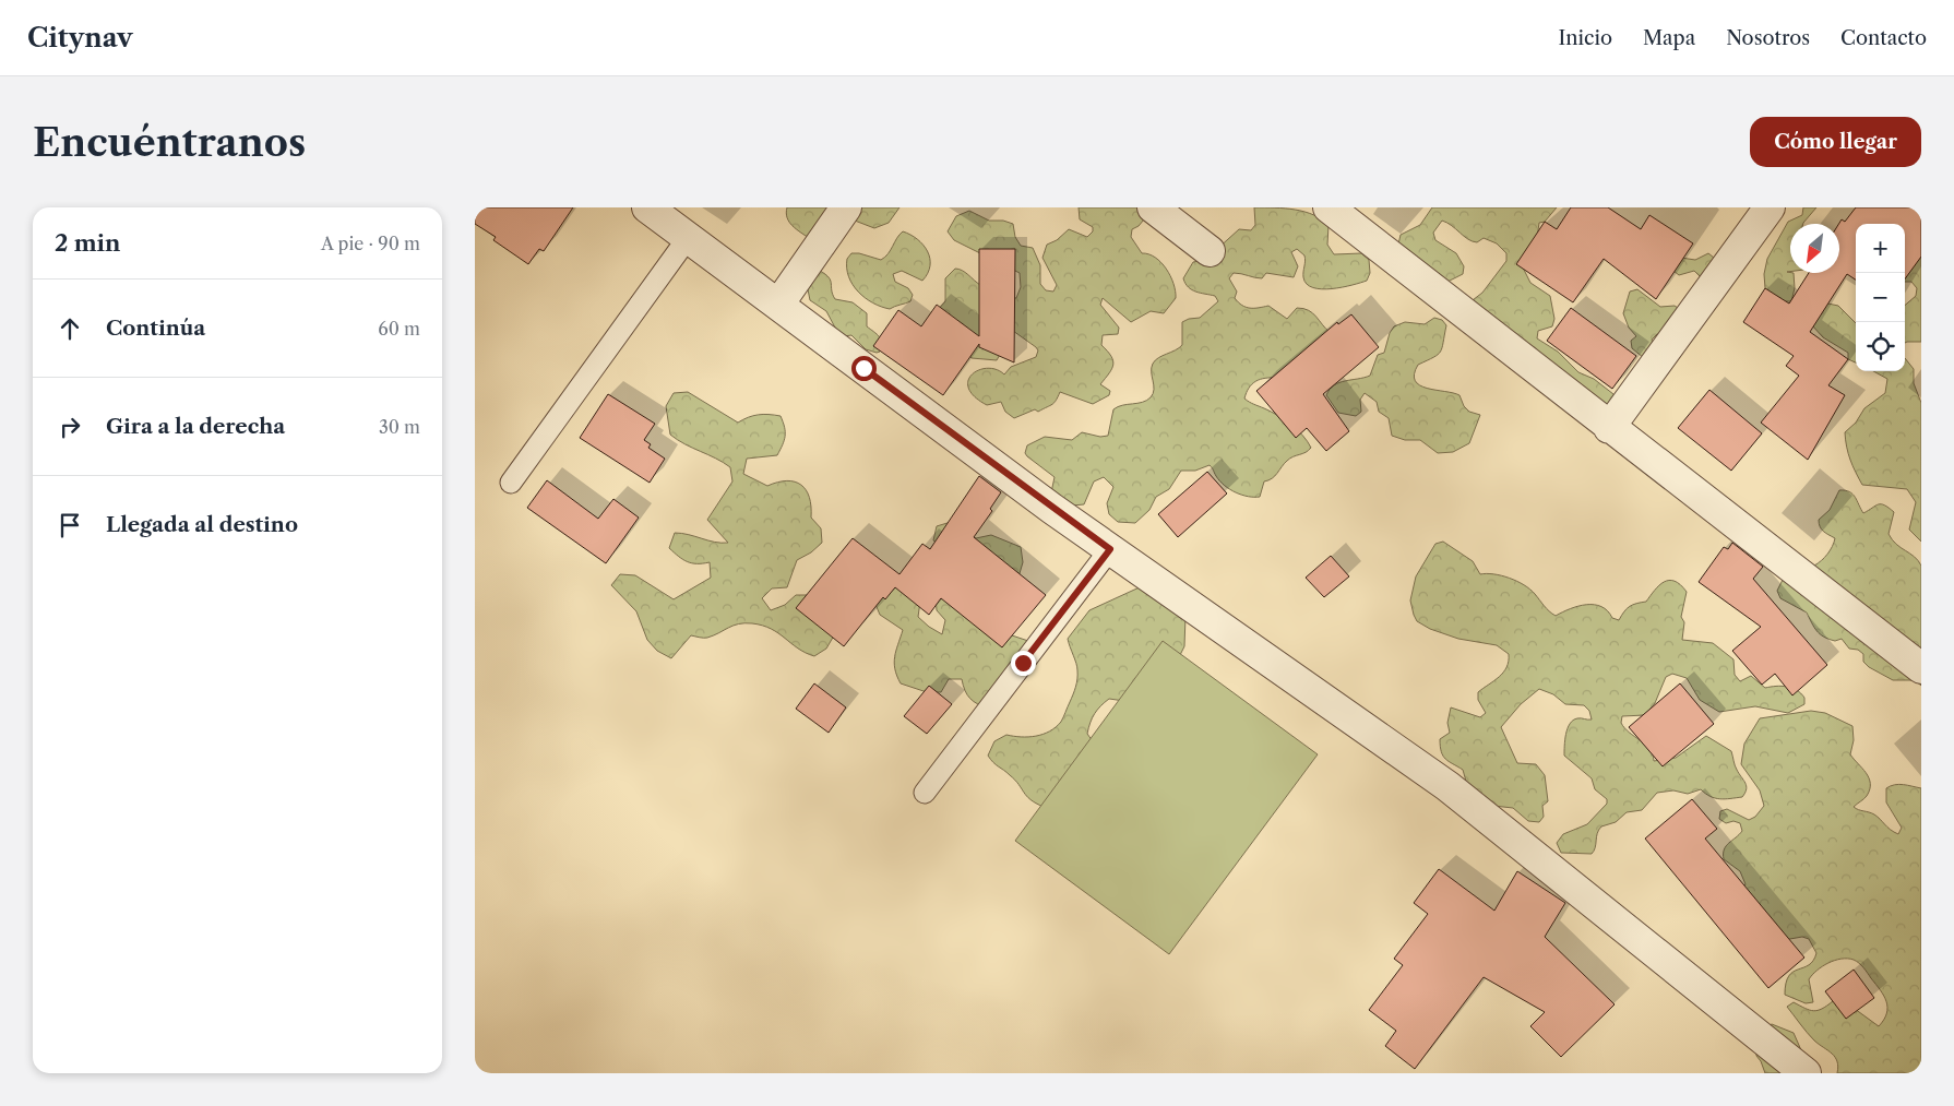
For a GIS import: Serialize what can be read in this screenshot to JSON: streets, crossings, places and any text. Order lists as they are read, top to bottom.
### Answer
{
  "north": "bottom left",
  "page": {
    "header": "Citynav",
    "nav": [
      "Inicio",
      "Mapa",
      "Nosotros",
      "Contacto"
    ],
    "buttons": "Cómo llegar",
    "title": "Encuéntranos",
    "heading": ["2 min", "A pie · 90 m"],
    "map_buttons": ["+", "−"],
    "list": [
      ["Continúa", "60 m"],
      ["Gira a la derecha", "30 m"],
      "Llegada al destino"
    ]
  }
}
